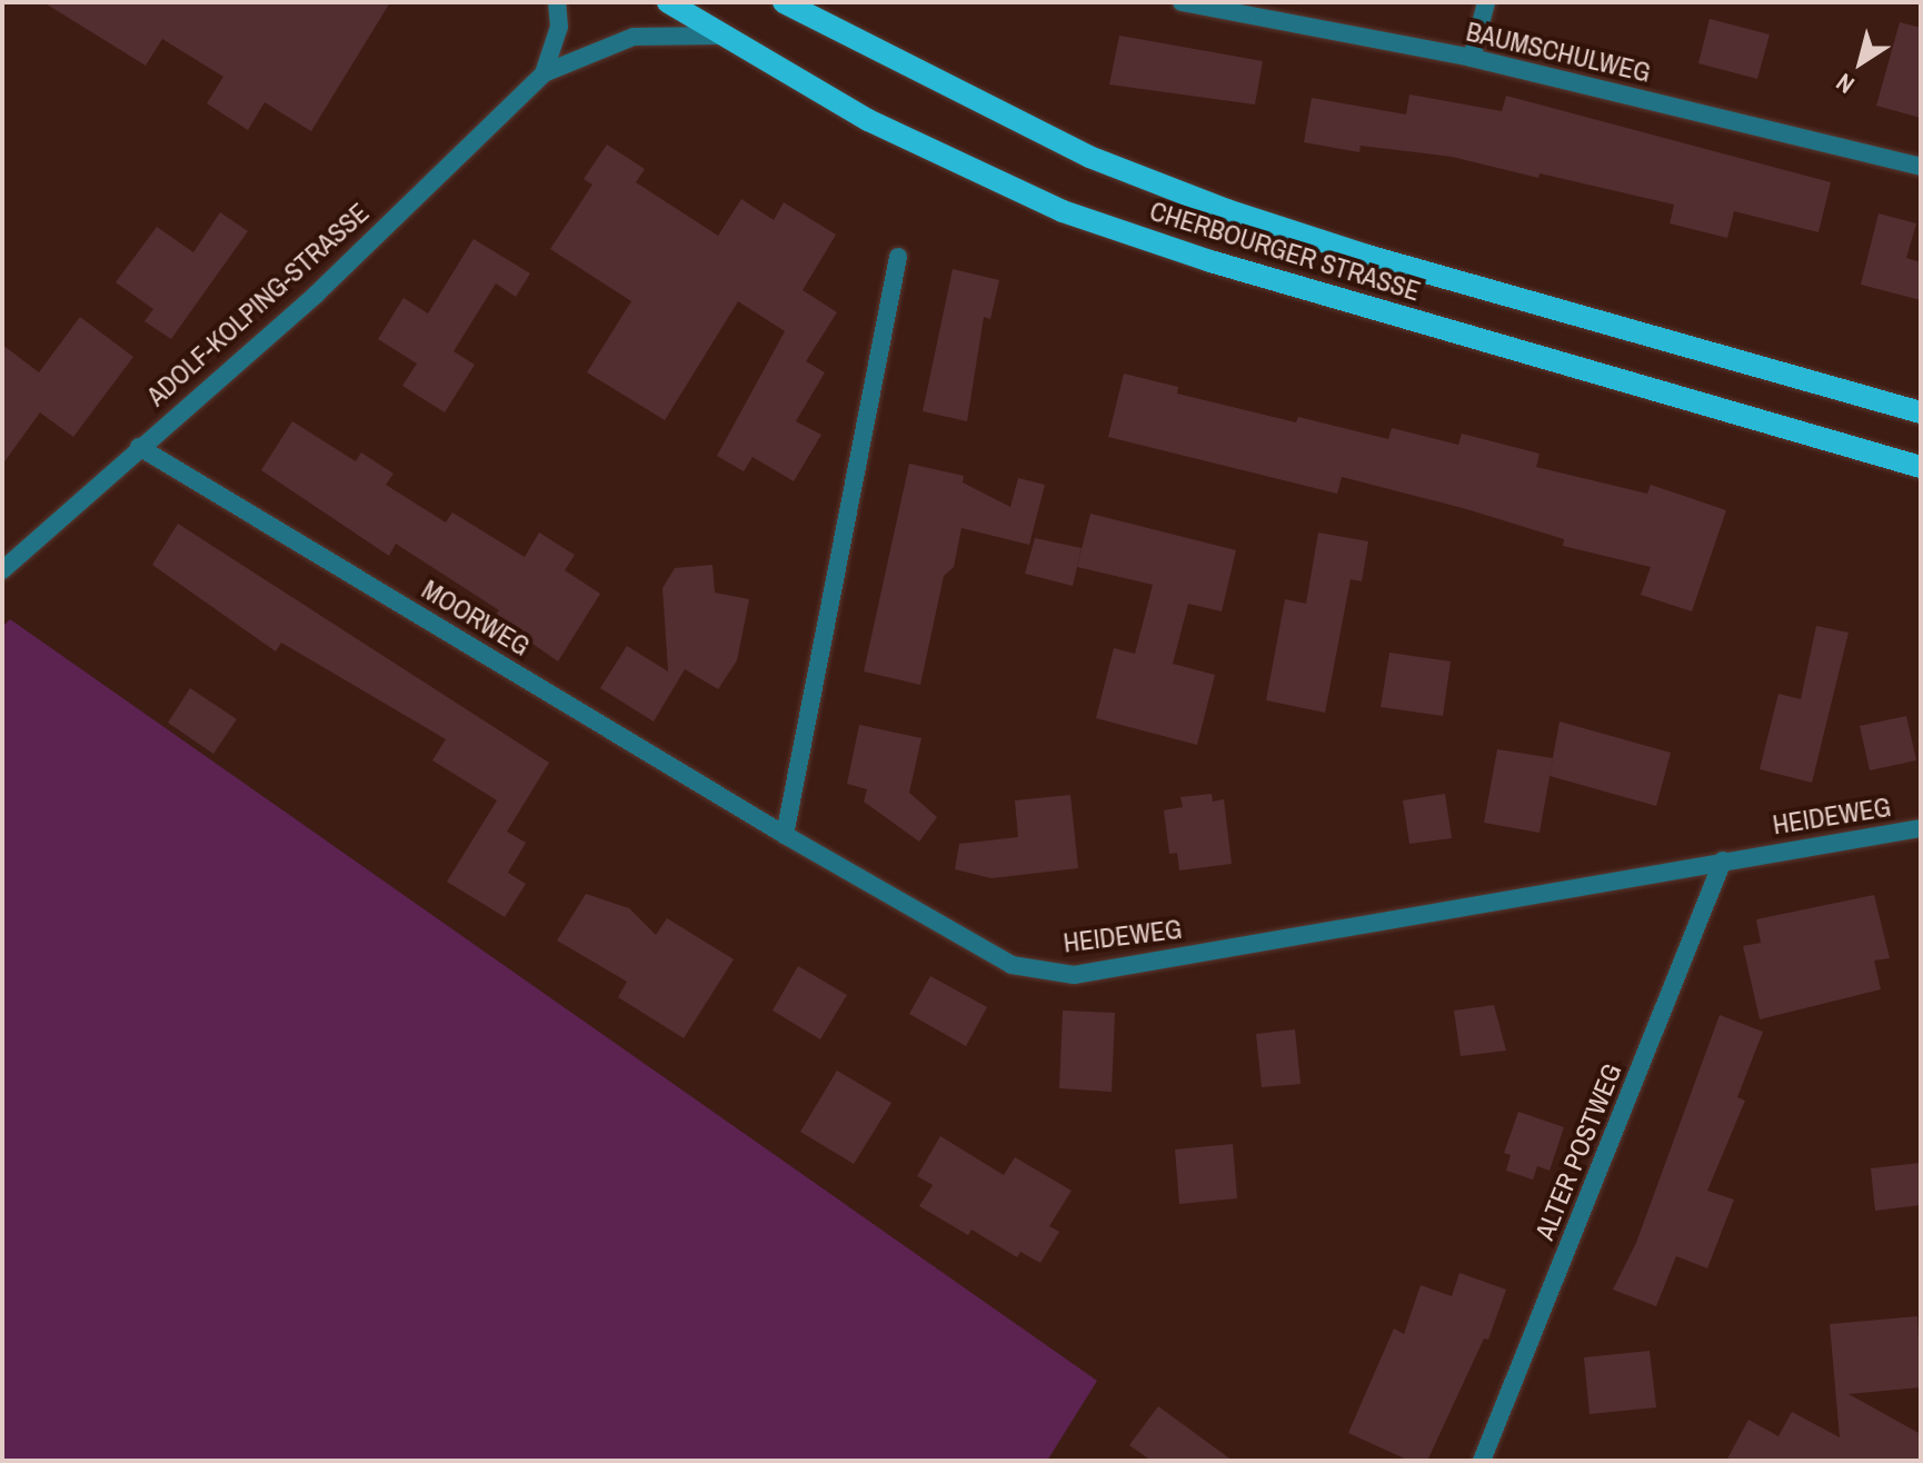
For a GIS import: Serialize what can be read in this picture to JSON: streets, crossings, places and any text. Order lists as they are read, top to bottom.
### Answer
{
  "streets": {
    "main road": ["CHERBOURGER STRASSE"],
    "street": [
      "BAUMSCHULWEG",
      "ADOLF-KOLPING-STRASSE",
      "MOORWEG",
      "HEIDEWEG",
      "ALTER POSTWEG"
    ]
  },
  "crossings": [
    ["CHERBOURGER STRASSE", "ADOLF-KOLPING-STRASSE"],
    ["ADOLF-KOLPING-STRASSE", "MOORWEG"],
    ["MOORWEG", "HEIDEWEG"],
    ["HEIDEWEG", "ALTER POSTWEG"]
  ],
  "north": "bottom left"
}
